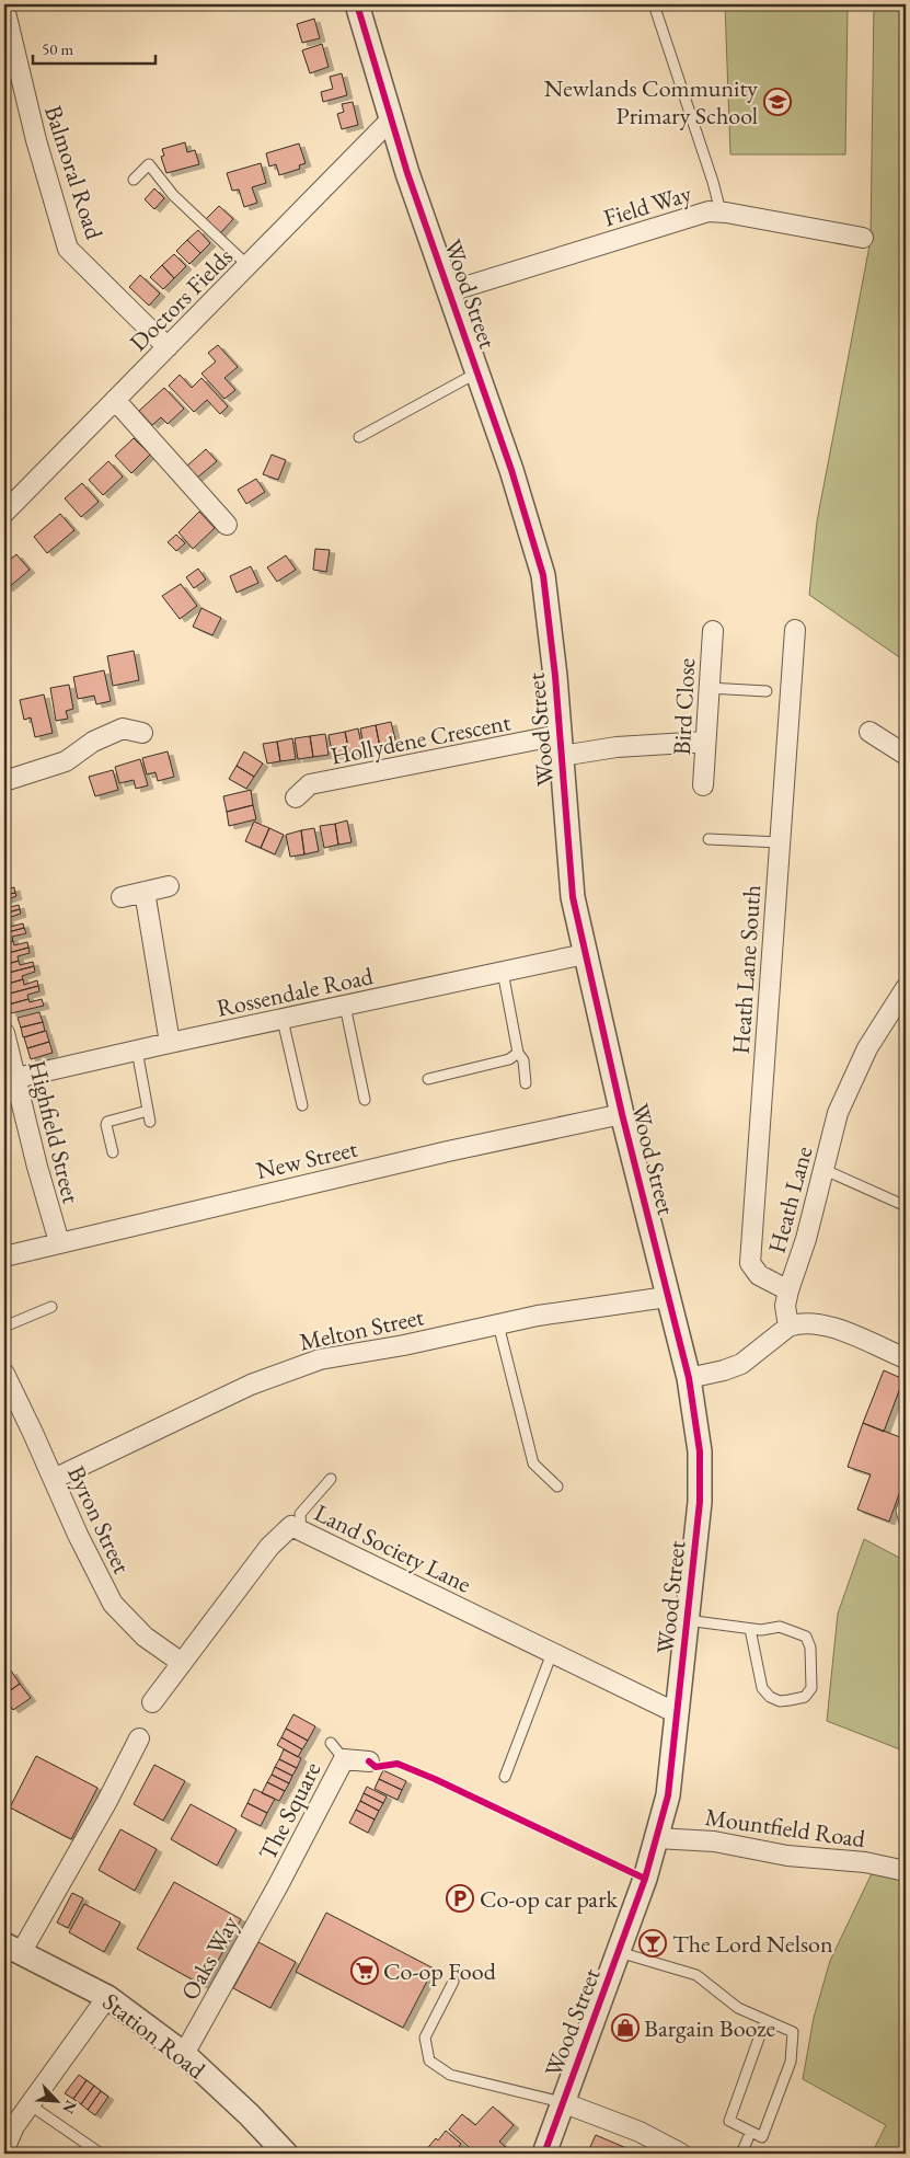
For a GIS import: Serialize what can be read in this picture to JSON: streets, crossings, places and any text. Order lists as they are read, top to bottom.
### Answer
{
  "streets": {
    "street": [
      "Balmoral Road",
      "Field Way",
      "Wood Street",
      "Doctors Fields",
      "Bird Close",
      "Hollydene Crescent",
      "Heath Lane South",
      "Rossendale Road",
      "Highfield Street",
      "New Street",
      "Heath Lane",
      "Melton Street",
      "Byron Street",
      "Land Society Lane",
      "The Square",
      "Mountfield Road",
      "Oaks Way",
      "Station Road"
    ]
  },
  "crossings": [
    ["Balmoral Road", "Doctors Fields"],
    ["Field Way", "Wood Street"],
    ["Wood Street", "Doctors Fields"],
    ["Wood Street", "Hollydene Crescent"],
    ["Wood Street", "Rossendale Road"],
    ["Wood Street", "New Street"],
    ["Wood Street", "Melton Street"],
    ["Wood Street", "Land Society Lane"],
    ["Wood Street", "Mountfield Road"],
    ["Bird Close", "Hollydene Crescent"],
    ["Heath Lane South", "Heath Lane"],
    ["Rossendale Road", "Highfield Street"],
    ["Highfield Street", "New Street"],
    ["Melton Street", "Byron Street"],
    ["Byron Street", "Land Society Lane"],
    ["The Square", "Oaks Way"],
    ["Oaks Way", "Station Road"]
  ],
  "places": {
    "school or university": ["Newlands Community Primary School"],
    "parking": ["Co-op car park"],
    "bar": ["The Lord Nelson"],
    "supermarket": ["Co-op Food"],
    "shop": ["Bargain Booze"]
  },
  "scale_bar": "50 m",
  "north": "bottom right"
}
